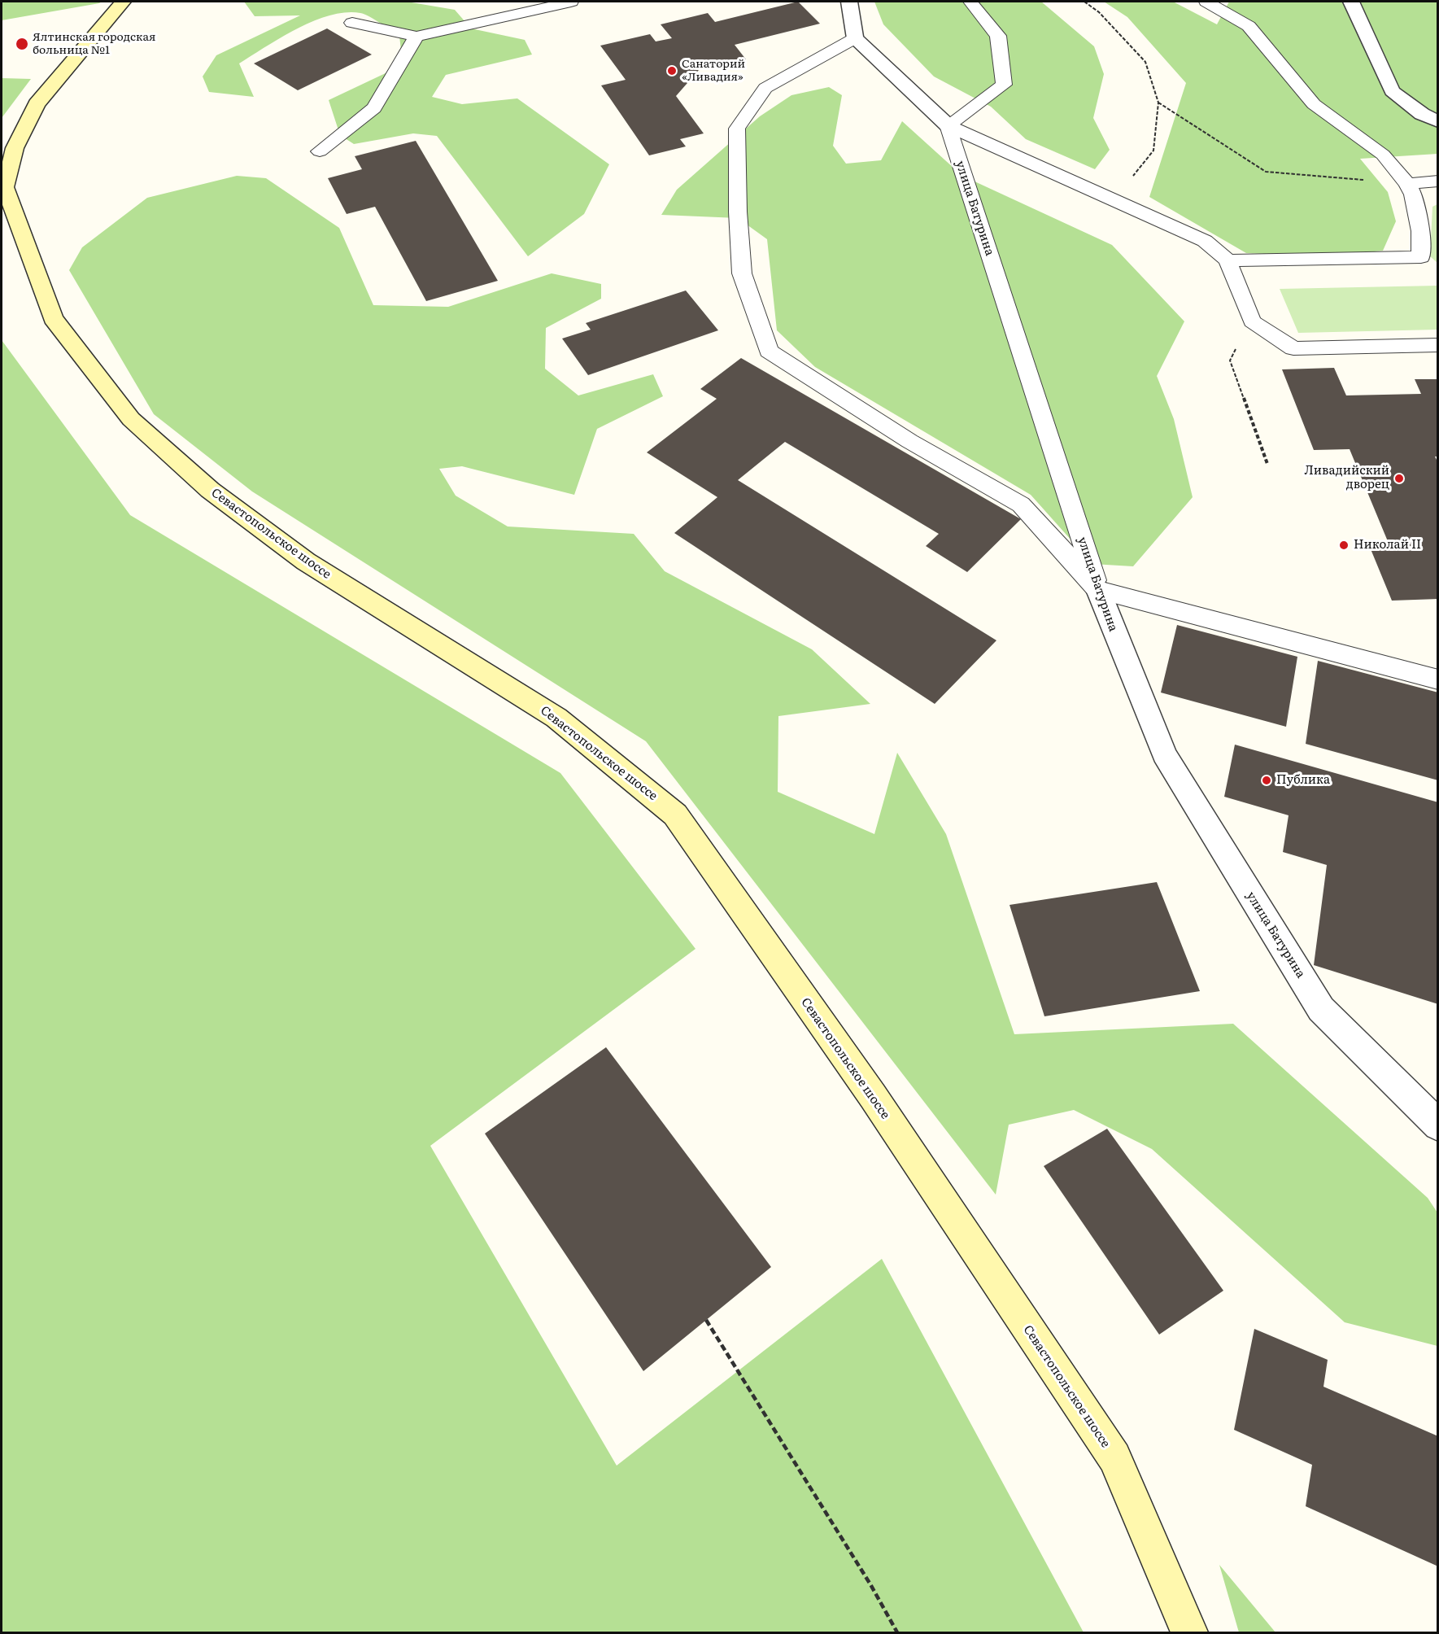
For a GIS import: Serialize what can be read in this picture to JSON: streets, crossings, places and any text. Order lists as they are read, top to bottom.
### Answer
{
  "streets": {
    "main road": ["Севастопольское шоссе"],
    "street": ["улица Батурина"]
  },
  "places": [
    "Ялтинская городская больница №1",
    "Санаторий «Ливадия»",
    "Ливадийский дворец",
    "Николай II",
    "Публика"
  ]
}
